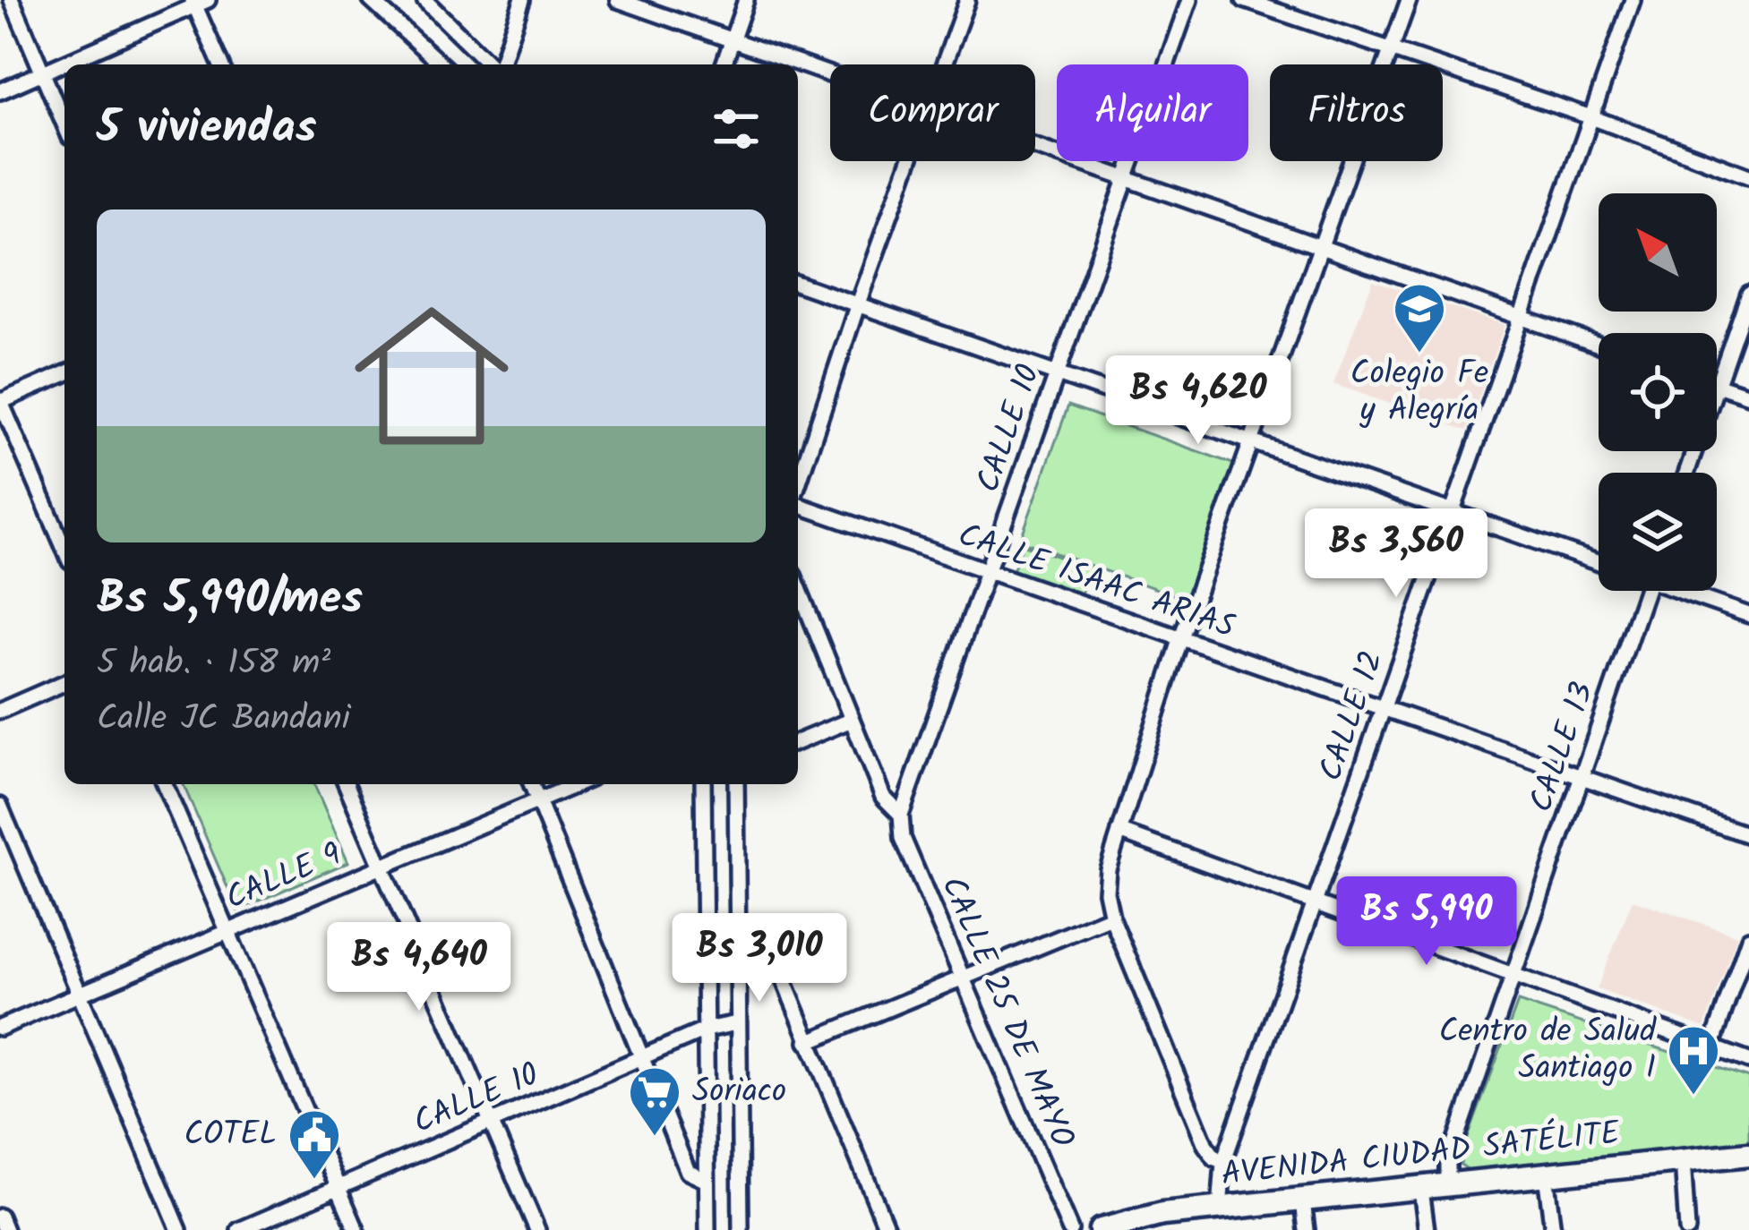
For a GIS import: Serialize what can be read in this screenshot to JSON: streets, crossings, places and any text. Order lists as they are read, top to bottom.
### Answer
{
  "streets": {
    "main road": ["AVENIDA CIUDAD SATÉLITE"],
    "street": [
      "CALLE 10",
      "CALLE ISAAC ARIAS",
      "CALLE 12",
      "CALLE 13",
      "CALLE 9",
      "CALLE 25 DE MAYO"
    ]
  },
  "crossings": [
    ["CALLE 10", "CALLE ISAAC ARIAS"],
    ["CALLE 10", "CALLE 25 DE MAYO"],
    ["CALLE ISAAC ARIAS", "CALLE 12"],
    ["CALLE ISAAC ARIAS", "CALLE 13"],
    ["CALLE 12", "AVENIDA CIUDAD SATÉLITE"],
    ["CALLE 13", "AVENIDA CIUDAD SATÉLITE"]
  ],
  "places": {
    "school or university": ["Colegio Fe y Alegría"],
    "hospital": ["Centro de Salud Santiago I"],
    "supermarket": ["Soriaco"],
    "public building": ["COTEL"]
  },
  "north": "top left",
  "page": {
    "chip": ["Comprar", "Alquilar", "Filtros"],
    "heading": "5 viviendas",
    "list": [
      {
        "name": "Bs 5,990/mes",
        "note": "5 hab. · 158 m² · Calle JC Bandani"
      }
    ],
    "price": [
      "Bs 4,620",
      "Bs 3,560",
      "Bs 5,990",
      "Bs 3,010",
      "Bs 4,640"
    ]
  }
}
